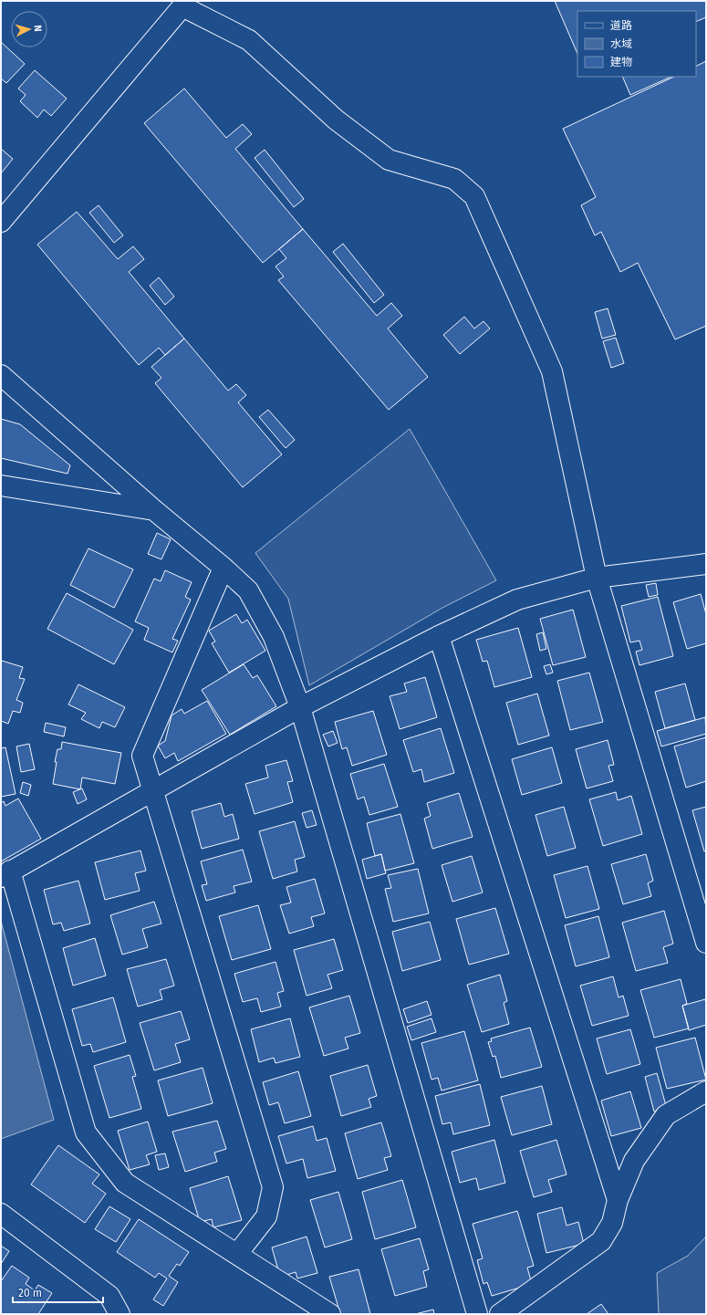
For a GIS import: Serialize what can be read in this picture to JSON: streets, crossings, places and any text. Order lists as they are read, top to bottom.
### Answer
{
  "legend": ["道路", "水域", "建物"],
  "scale_bar": "20 m",
  "north": "right"
}
